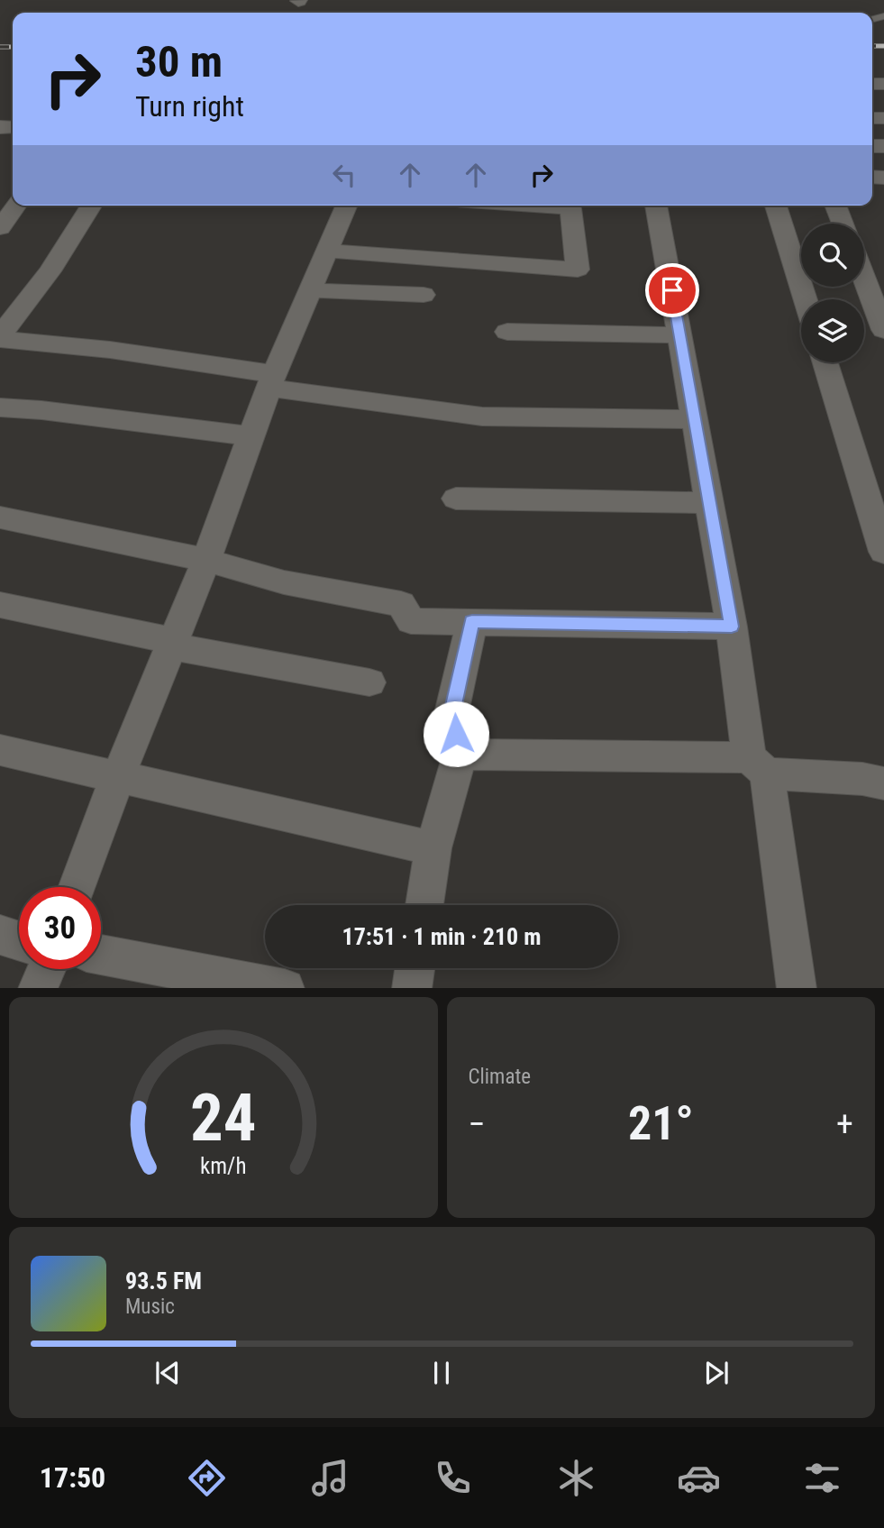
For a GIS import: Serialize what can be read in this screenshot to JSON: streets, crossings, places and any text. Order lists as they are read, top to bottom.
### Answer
{
  "page": {
    "turn": ["30 m", "Turn right"],
    "limit": "30",
    "trip": "17:51 · 1 min · 210 m",
    "tile": "Climate",
    "heat": ["−", "21°", "+"],
    "song": ["93.5 FM", "Music"],
    "tabs": "17:50",
    "gauge": ["24", "km/h"]
  }
}
